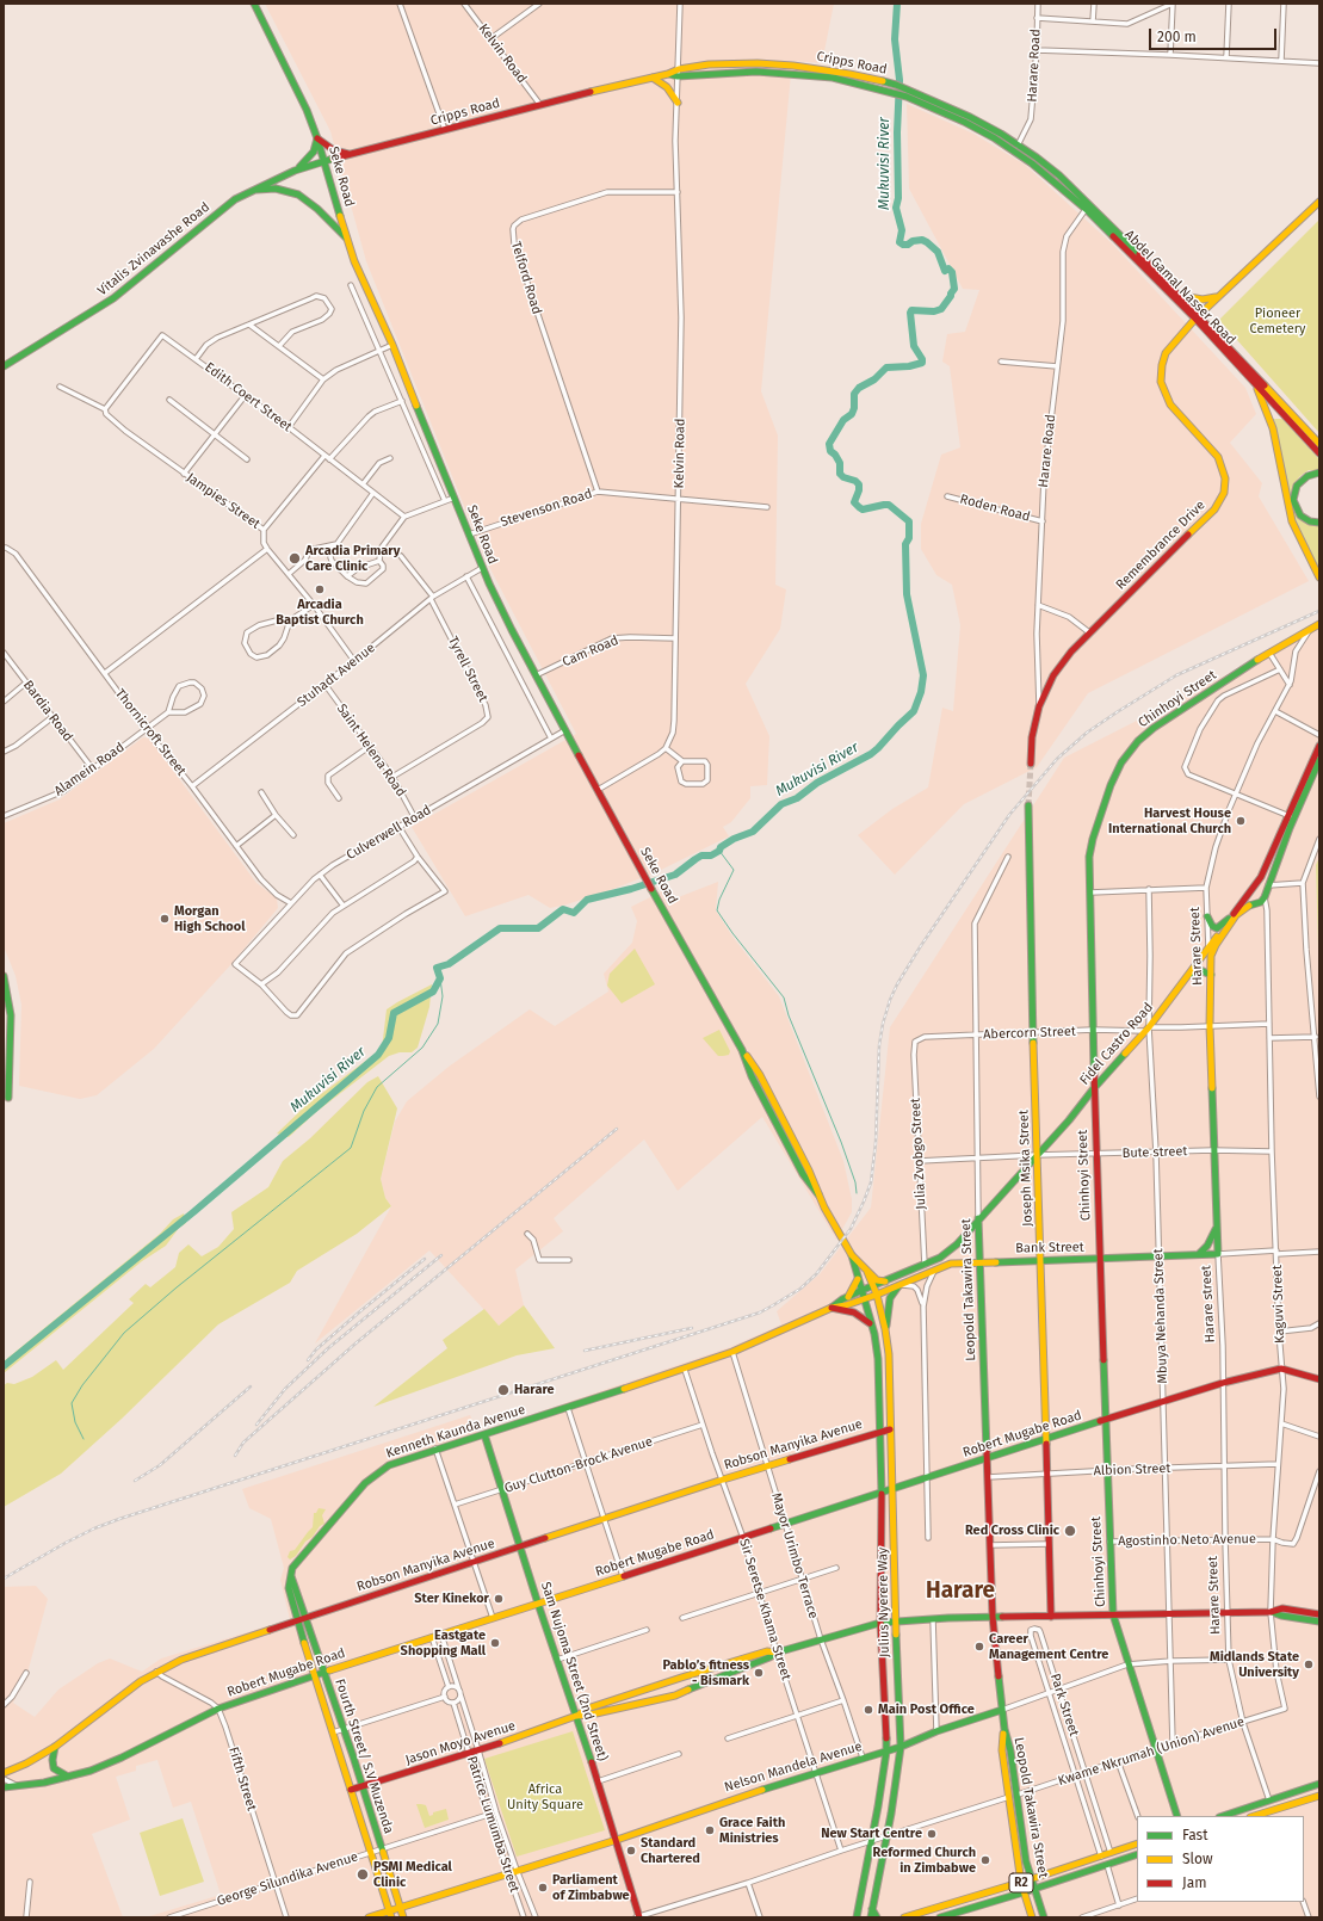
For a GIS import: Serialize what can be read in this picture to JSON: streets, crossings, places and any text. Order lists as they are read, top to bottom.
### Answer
{
  "streets": {
    "main road": [
      "Cripps Road",
      "Seke Road",
      "Vitalis Zvinavashe Road",
      "Abdel Gamal Nasser Road",
      "Remembrance Drive",
      "Chinhoyi Street",
      "Harare Street",
      "Fidel Castro Road",
      "Joseph Msika Street",
      "Bank Street",
      "Leopold Takawira Street",
      "Harare street",
      "Kenneth Kaunda Avenue",
      "Robert Mugabe Road",
      "Robson Manyika Avenue",
      "Julius Nyerere Way",
      "Sam Nujoma Street (2nd Street)",
      "Jason Moyo Avenue",
      "Fourth Street/ S.V Muzenda",
      "Nelson Mandela Avenue",
      "R2"
    ],
    "street": [
      "Kelvin Road",
      "Harare Road",
      "Telford Road",
      "Edith Coert Street",
      "Jampies Street",
      "Stevenson Road",
      "Roden Road",
      "Cam Road",
      "Tyrell Street",
      "Stuhadt Avenue",
      "Bardia Road",
      "Thornicroft Street",
      "Saint Helena Road",
      "Alamein Road",
      "Culverwell Road",
      "Abercorn Street",
      "Bute street",
      "Julia Zvobgo Street",
      "Kaguvi Street",
      "Mbuya Nehanda Street",
      "Guy Clutton-Brock Avenue",
      "Albion Street",
      "Agostinho Neto Avenue",
      "Mayor Urimbo Terrace",
      "Sir Seretse Khama Street",
      "Park Street",
      "Kwame Nkrumah (Union) Avenue",
      "Fifth Street",
      "Patrice Lumumba Street",
      "George Silundika Avenue"
    ]
  },
  "crossings": [
    ["Kelvin Road", "Cripps Road"],
    ["Kelvin Road", "Telford Road"],
    ["Kelvin Road", "Stevenson Road"],
    ["Kelvin Road", "Cam Road"],
    ["Cripps Road", "Harare Road"],
    ["Cripps Road", "Seke Road"],
    ["Cripps Road", "Vitalis Zvinavashe Road"],
    ["Cripps Road", "Abdel Gamal Nasser Road"],
    ["Harare Road", "Abdel Gamal Nasser Road"],
    ["Harare Road", "Roden Road"],
    ["Harare Road", "Remembrance Drive"],
    ["Seke Road", "Vitalis Zvinavashe Road"],
    ["Seke Road", "Stevenson Road"],
    ["Seke Road", "Cam Road"],
    ["Seke Road", "Stuhadt Avenue"],
    ["Seke Road", "Culverwell Road"],
    ["Seke Road", "Julius Nyerere Way"],
    ["Telford Road", "Stevenson Road"],
    ["Abdel Gamal Nasser Road", "Remembrance Drive"],
    ["Edith Coert Street", "Jampies Street"],
    ["Jampies Street", "Stuhadt Avenue"],
    ["Tyrell Street", "Stuhadt Avenue"],
    ["Tyrell Street", "Saint Helena Road"],
    ["Stuhadt Avenue", "Thornicroft Street"],
    ["Stuhadt Avenue", "Saint Helena Road"],
    ["Chinhoyi Street", "Harare Street"],
    ["Chinhoyi Street", "Abercorn Street"],
    ["Chinhoyi Street", "Fidel Castro Road"],
    ["Chinhoyi Street", "Bute street"],
    ["Chinhoyi Street", "Bank Street"],
    ["Chinhoyi Street", "Robert Mugabe Road"],
    ["Chinhoyi Street", "Albion Street"],
    ["Chinhoyi Street", "Agostinho Neto Avenue"],
    ["Chinhoyi Street", "Jason Moyo Avenue"],
    ["Chinhoyi Street", "Kwame Nkrumah (Union) Avenue"],
    ["Chinhoyi Street", "Nelson Mandela Avenue"],
    ["Bardia Road", "Alamein Road"],
    ["Thornicroft Street", "Alamein Road"],
    ["Thornicroft Street", "Culverwell Road"],
    ["Saint Helena Road", "Culverwell Road"],
    ["Harare Street", "Abercorn Street"],
    ["Harare Street", "Fidel Castro Road"],
    ["Harare Street", "Bute street"],
    ["Harare Street", "Harare street"],
    ["Harare Street", "Robert Mugabe Road"],
    ["Harare Street", "Albion Street"],
    ["Harare Street", "Agostinho Neto Avenue"],
    ["Harare Street", "Jason Moyo Avenue"],
    ["Harare Street", "Kwame Nkrumah (Union) Avenue"],
    ["Harare Street", "Nelson Mandela Avenue"],
    ["Abercorn Street", "Fidel Castro Road"],
    ["Abercorn Street", "Julia Zvobgo Street"],
    ["Abercorn Street", "Joseph Msika Street"],
    ["Abercorn Street", "Leopold Takawira Street"],
    ["Abercorn Street", "Kaguvi Street"],
    ["Abercorn Street", "Mbuya Nehanda Street"],
    ["Fidel Castro Road", "Bute street"],
    ["Fidel Castro Road", "Julia Zvobgo Street"],
    ["Fidel Castro Road", "Joseph Msika Street"],
    ["Fidel Castro Road", "Bank Street"],
    ["Fidel Castro Road", "Leopold Takawira Street"],
    ["Fidel Castro Road", "Kaguvi Street"],
    ["Fidel Castro Road", "Mbuya Nehanda Street"],
    ["Fidel Castro Road", "Kenneth Kaunda Avenue"],
    ["Fidel Castro Road", "Julius Nyerere Way"],
    ["Bute street", "Joseph Msika Street"],
    ["Bute street", "Kaguvi Street"],
    ["Bute street", "Mbuya Nehanda Street"],
    ["Joseph Msika Street", "Bank Street"],
    ["Joseph Msika Street", "Robert Mugabe Road"],
    ["Joseph Msika Street", "Albion Street"],
    ["Joseph Msika Street", "Jason Moyo Avenue"],
    ["Bank Street", "Leopold Takawira Street"],
    ["Bank Street", "Harare street"],
    ["Bank Street", "Kaguvi Street"],
    ["Bank Street", "Mbuya Nehanda Street"],
    ["Bank Street", "Kenneth Kaunda Avenue"],
    ["Bank Street", "Julius Nyerere Way"],
    ["Leopold Takawira Street", "Robert Mugabe Road"],
    ["Leopold Takawira Street", "Albion Street"],
    ["Leopold Takawira Street", "Jason Moyo Avenue"],
    ["Leopold Takawira Street", "Kwame Nkrumah (Union) Avenue"],
    ["Leopold Takawira Street", "Nelson Mandela Avenue"],
    ["Leopold Takawira Street", "R2"],
    ["Harare street", "Robert Mugabe Road"],
    ["Kaguvi Street", "Robert Mugabe Road"],
    ["Kaguvi Street", "Albion Street"],
    ["Kaguvi Street", "Agostinho Neto Avenue"],
    ["Kaguvi Street", "Jason Moyo Avenue"],
    ["Kaguvi Street", "Kwame Nkrumah (Union) Avenue"],
    ["Mbuya Nehanda Street", "Robert Mugabe Road"],
    ["Mbuya Nehanda Street", "Albion Street"],
    ["Mbuya Nehanda Street", "Agostinho Neto Avenue"],
    ["Mbuya Nehanda Street", "Jason Moyo Avenue"],
    ["Mbuya Nehanda Street", "Kwame Nkrumah (Union) Avenue"],
    ["Mbuya Nehanda Street", "Nelson Mandela Avenue"],
    ["Kenneth Kaunda Avenue", "Mayor Urimbo Terrace"],
    ["Kenneth Kaunda Avenue", "Sir Seretse Khama Street"],
    ["Kenneth Kaunda Avenue", "Sam Nujoma Street (2nd Street)"],
    ["Kenneth Kaunda Avenue", "Fourth Street/ S.V Muzenda"],
    ["Robert Mugabe Road", "Mayor Urimbo Terrace"],
    ["Robert Mugabe Road", "Julius Nyerere Way"],
    ["Robert Mugabe Road", "Sir Seretse Khama Street"],
    ["Robert Mugabe Road", "Sam Nujoma Street (2nd Street)"],
    ["Robert Mugabe Road", "Fourth Street/ S.V Muzenda"],
    ["Robert Mugabe Road", "Fifth Street"],
    ["Robert Mugabe Road", "Patrice Lumumba Street"],
    ["Robson Manyika Avenue", "Mayor Urimbo Terrace"],
    ["Robson Manyika Avenue", "Julius Nyerere Way"],
    ["Robson Manyika Avenue", "Sir Seretse Khama Street"],
    ["Robson Manyika Avenue", "Sam Nujoma Street (2nd Street)"],
    ["Robson Manyika Avenue", "Fourth Street/ S.V Muzenda"],
    ["Guy Clutton-Brock Avenue", "Sir Seretse Khama Street"],
    ["Guy Clutton-Brock Avenue", "Sam Nujoma Street (2nd Street)"],
    ["Mayor Urimbo Terrace", "Jason Moyo Avenue"],
    ["Mayor Urimbo Terrace", "Nelson Mandela Avenue"],
    ["Julius Nyerere Way", "Jason Moyo Avenue"],
    ["Julius Nyerere Way", "Nelson Mandela Avenue"],
    ["Sir Seretse Khama Street", "Jason Moyo Avenue"],
    ["Sir Seretse Khama Street", "Nelson Mandela Avenue"],
    ["Sam Nujoma Street (2nd Street)", "Jason Moyo Avenue"],
    ["Sam Nujoma Street (2nd Street)", "Nelson Mandela Avenue"],
    ["Park Street", "Kwame Nkrumah (Union) Avenue"],
    ["Park Street", "Nelson Mandela Avenue"],
    ["Park Street", "R2"],
    ["Jason Moyo Avenue", "Fourth Street/ S.V Muzenda"],
    ["Jason Moyo Avenue", "Patrice Lumumba Street"],
    ["Fourth Street/ S.V Muzenda", "Nelson Mandela Avenue"],
    ["Fourth Street/ S.V Muzenda", "George Silundika Avenue"],
    ["Nelson Mandela Avenue", "Patrice Lumumba Street"],
    ["Fifth Street", "George Silundika Avenue"],
    ["Patrice Lumumba Street", "George Silundika Avenue"]
  ],
  "districts": ["Harare"],
  "water": ["Mukuvisi River"],
  "parks": ["Pioneer Cemetery", "Africa Unity Square"],
  "places": [
    "Arcadia Primary Care Clinic",
    "Arcadia Baptist Church",
    "Harvest House International Church",
    "Morgan High School",
    "Harare",
    "Red Cross Clinic",
    "Ster Kinekor",
    "Eastgate Shopping Mall",
    "Career Management Centre",
    "Midlands State University",
    "Pablo’s fitness - Bismark",
    "Main Post Office",
    "Grace Faith Ministries",
    "New Start Centre",
    "Standard Chartered",
    "Reformed Church in Zimbabwe",
    "PSMI Medical Clinic",
    "Parliament of Zimbabwe"
  ],
  "legend": ["Fast", "Slow", "Jam"],
  "scale_bar": "200 m"
}
